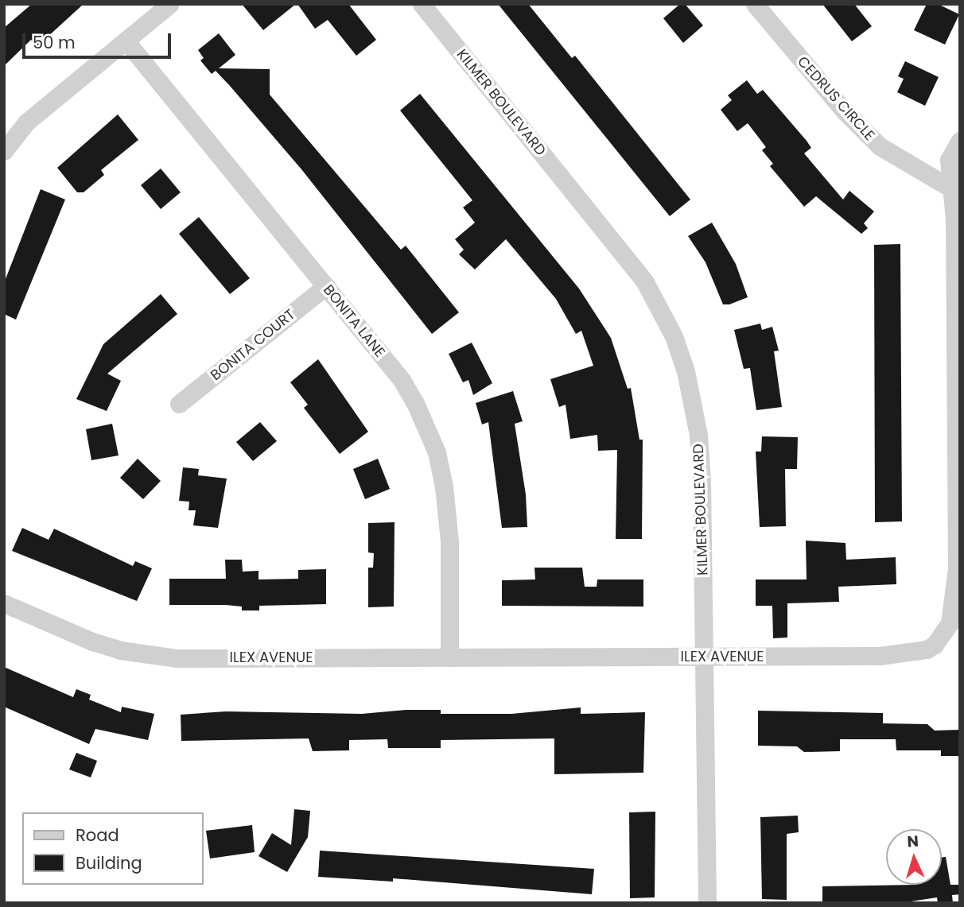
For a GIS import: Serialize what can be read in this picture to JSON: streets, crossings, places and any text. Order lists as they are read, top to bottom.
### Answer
{
  "streets": {
    "street": [
      "CEDRUS CIRCLE",
      "KILMER BOULEVARD",
      "BONITA LANE",
      "BONITA COURT",
      "ILEX AVENUE"
    ]
  },
  "crossings": [
    ["CEDRUS CIRCLE", "ILEX AVENUE"],
    ["KILMER BOULEVARD", "ILEX AVENUE"],
    ["BONITA LANE", "BONITA COURT"],
    ["BONITA LANE", "ILEX AVENUE"]
  ],
  "legend": ["Road", "Building"],
  "scale_bar": "50 m",
  "north": "top"
}
